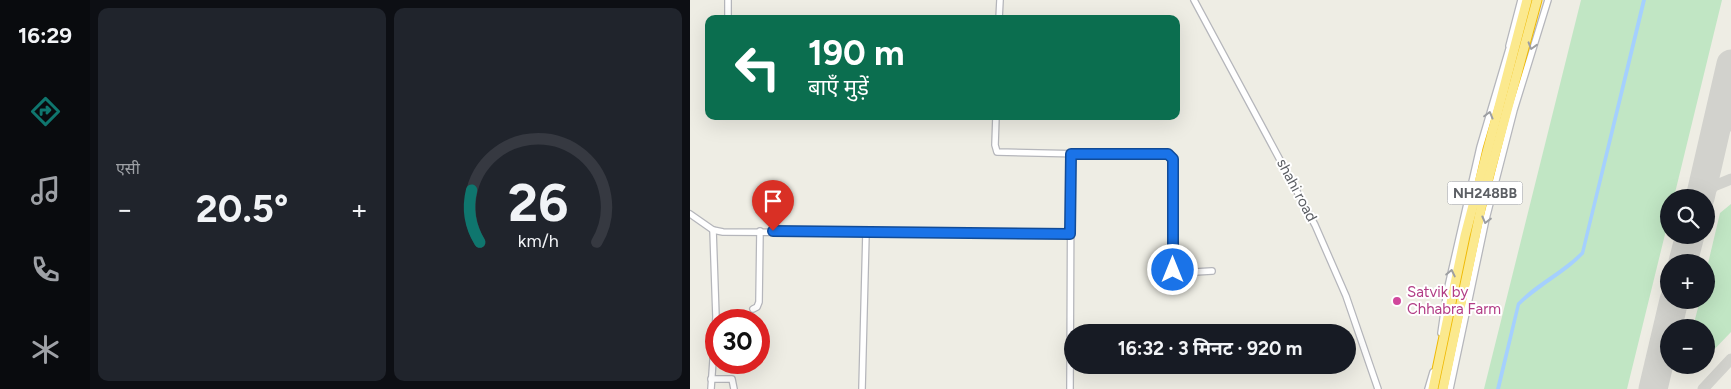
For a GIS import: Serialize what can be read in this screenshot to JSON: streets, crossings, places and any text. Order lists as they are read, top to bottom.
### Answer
{
  "streets": {
    "highway": ["NH248BB"],
    "street": ["shahi road"]
  },
  "places": ["Satvik by Chhabra Farm"],
  "page": {
    "tabs": "16:29",
    "tile": "एसी",
    "turn": ["190 m", "बाएँ मुड़ें"],
    "heat": ["−", "20.5°", "+"],
    "map_buttons": ["+", "−"],
    "limit": "30",
    "trip": "16:32 · 3 मिनट · 920 m",
    "gauge": ["26", "km/h"]
  }
}
